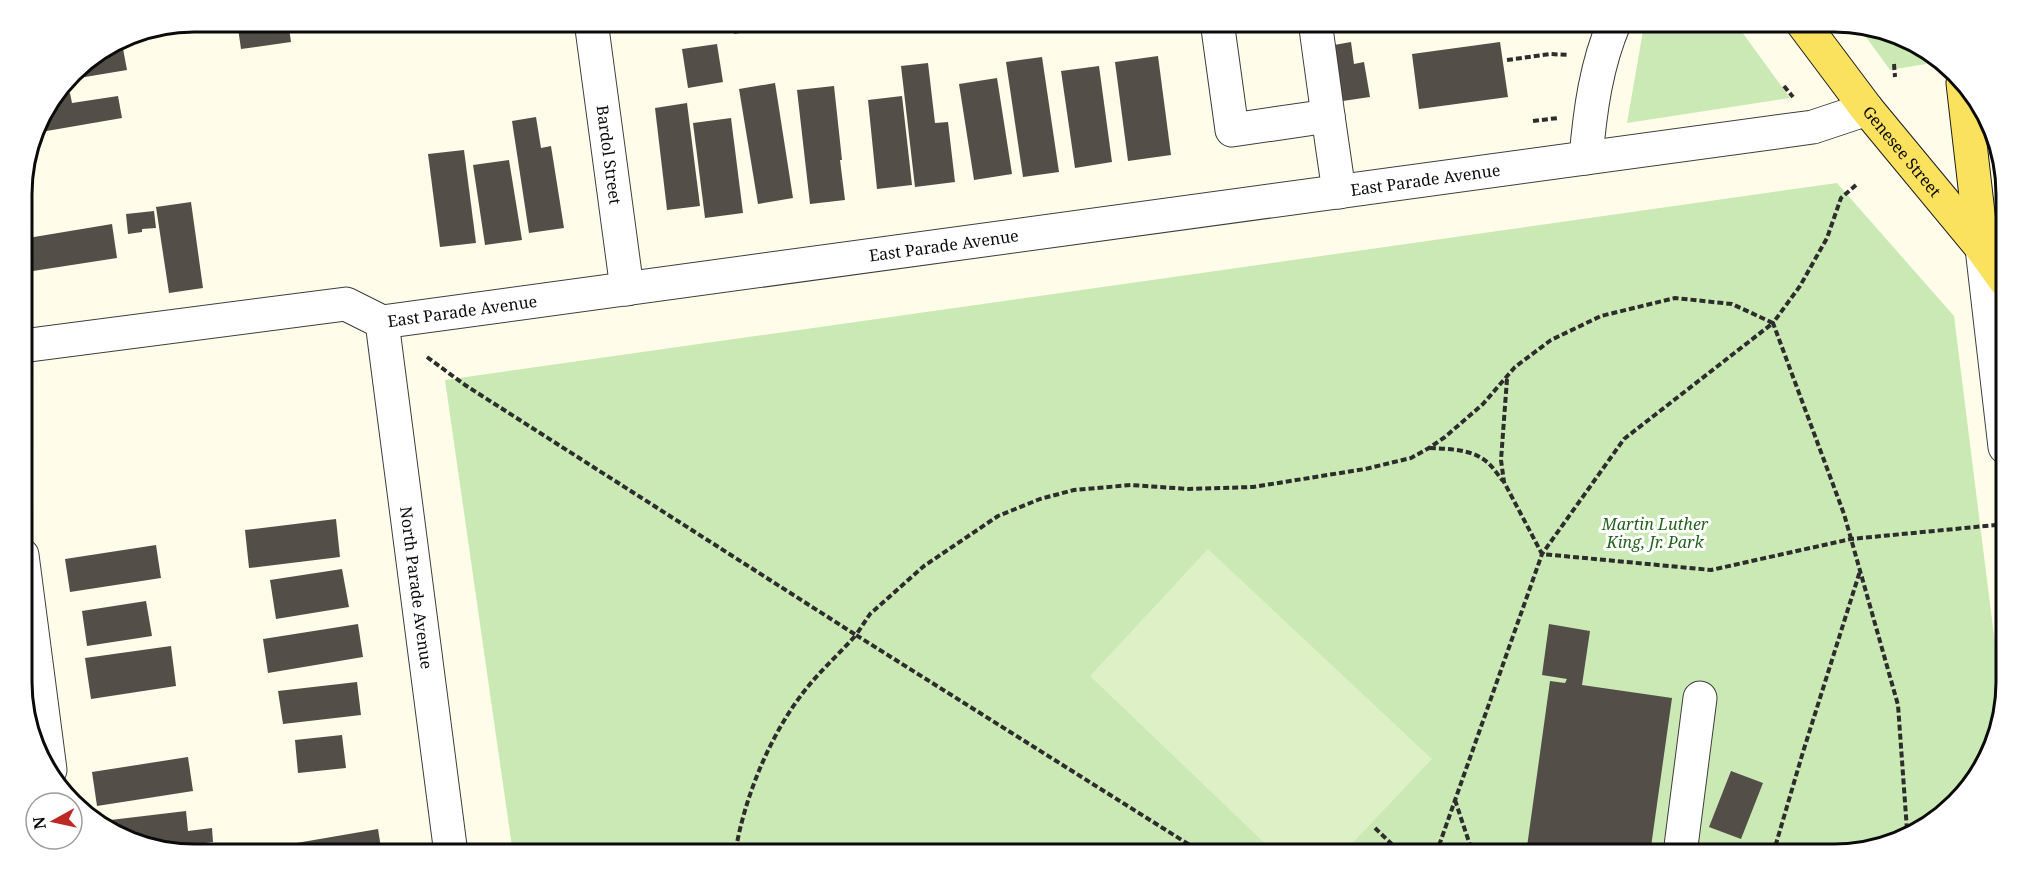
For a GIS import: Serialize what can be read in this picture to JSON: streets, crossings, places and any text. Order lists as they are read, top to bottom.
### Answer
{
  "streets": {
    "main road": ["Genesee Street"],
    "street": ["Bardol Street", "East Parade Avenue", "North Parade Avenue"]
  },
  "crossings": [
    ["Genesee Street", "East Parade Avenue"],
    ["Bardol Street", "East Parade Avenue"],
    ["East Parade Avenue", "North Parade Avenue"]
  ],
  "parks": ["Martin Luther King, Jr. Park"],
  "north": "left"
}
